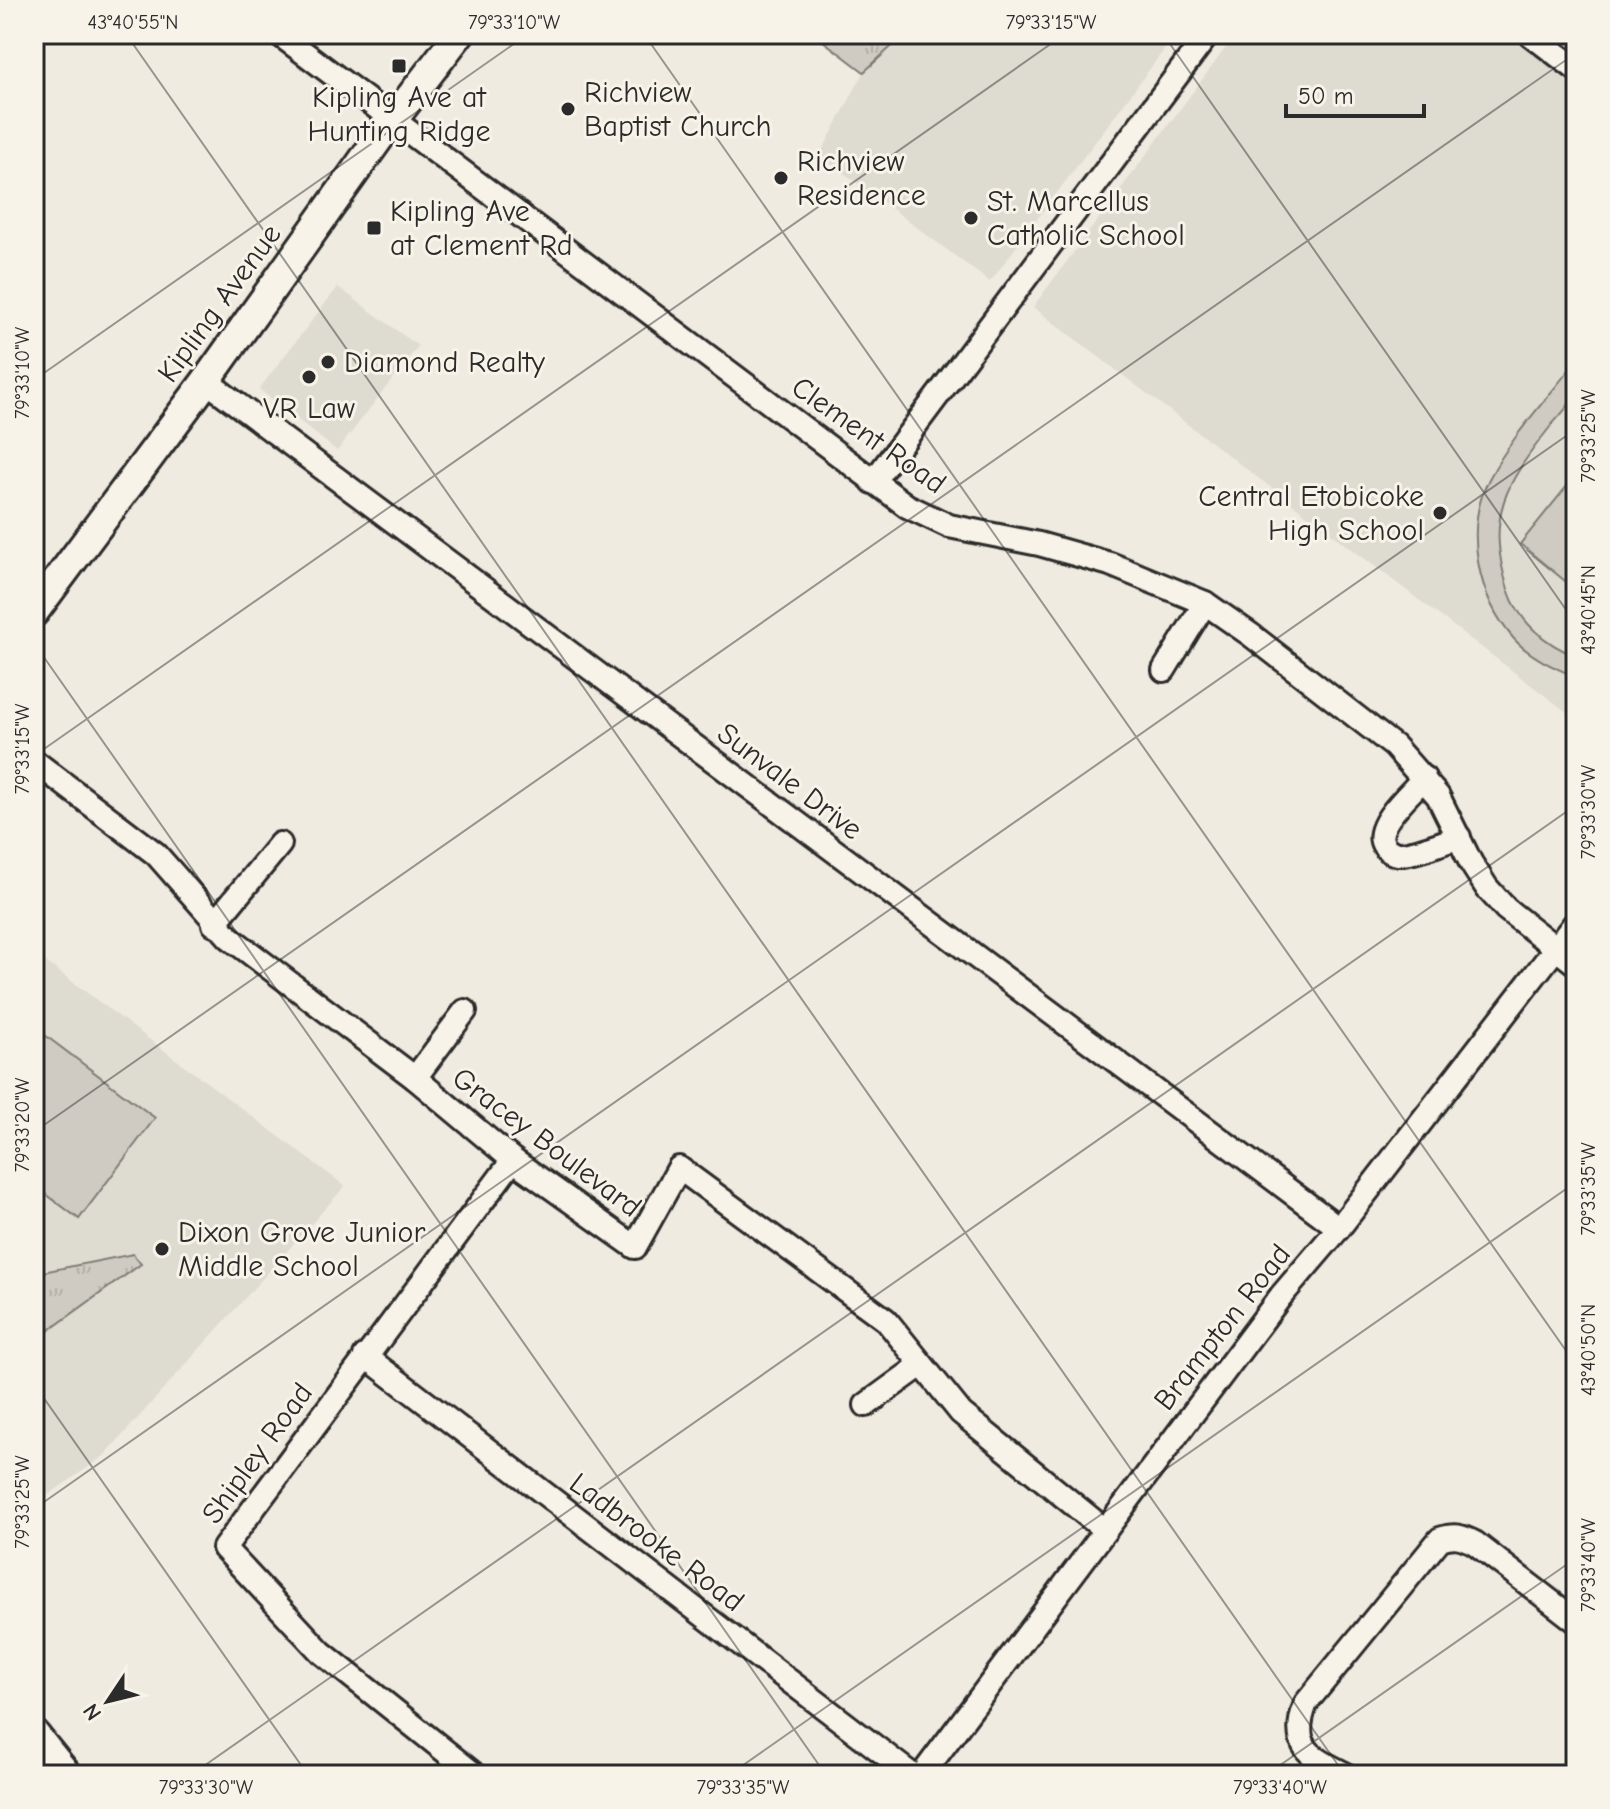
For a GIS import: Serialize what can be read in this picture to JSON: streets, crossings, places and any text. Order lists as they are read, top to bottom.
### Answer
{
  "streets": {
    "main road": ["Kipling Avenue"],
    "street": [
      "Clement Road",
      "Sunvale Drive",
      "Gracey Boulevard",
      "Brampton Road",
      "Shipley Road",
      "Ladbrooke Road"
    ]
  },
  "crossings": [
    ["Kipling Avenue", "Clement Road"],
    ["Kipling Avenue", "Sunvale Drive"],
    ["Clement Road", "Brampton Road"],
    ["Sunvale Drive", "Brampton Road"],
    ["Gracey Boulevard", "Brampton Road"],
    ["Gracey Boulevard", "Shipley Road"],
    ["Shipley Road", "Ladbrooke Road"]
  ],
  "places": {
    "transit": ["Kipling Ave at Hunting Ridge", "Kipling Ave at Clement Rd"],
    "other": [
      "Richview Baptist Church",
      "Richview Residence",
      "St. Marcellus Catholic School",
      "Diamond Realty",
      "VR Law",
      "Central Etobicoke High School",
      "Dixon Grove Junior Middle School"
    ]
  },
  "scale_bar": "50 m",
  "north": "bottom left",
  "coordinates": [
    "43°40'55\"N",
    "79°33'10\"W",
    "79°33'15\"W",
    "79°33'25\"W",
    "43°40'45\"N",
    "79°33'30\"W",
    "79°33'20\"W",
    "79°33'35\"W",
    "43°40'50\"N",
    "79°33'40\"W"
  ]
}
